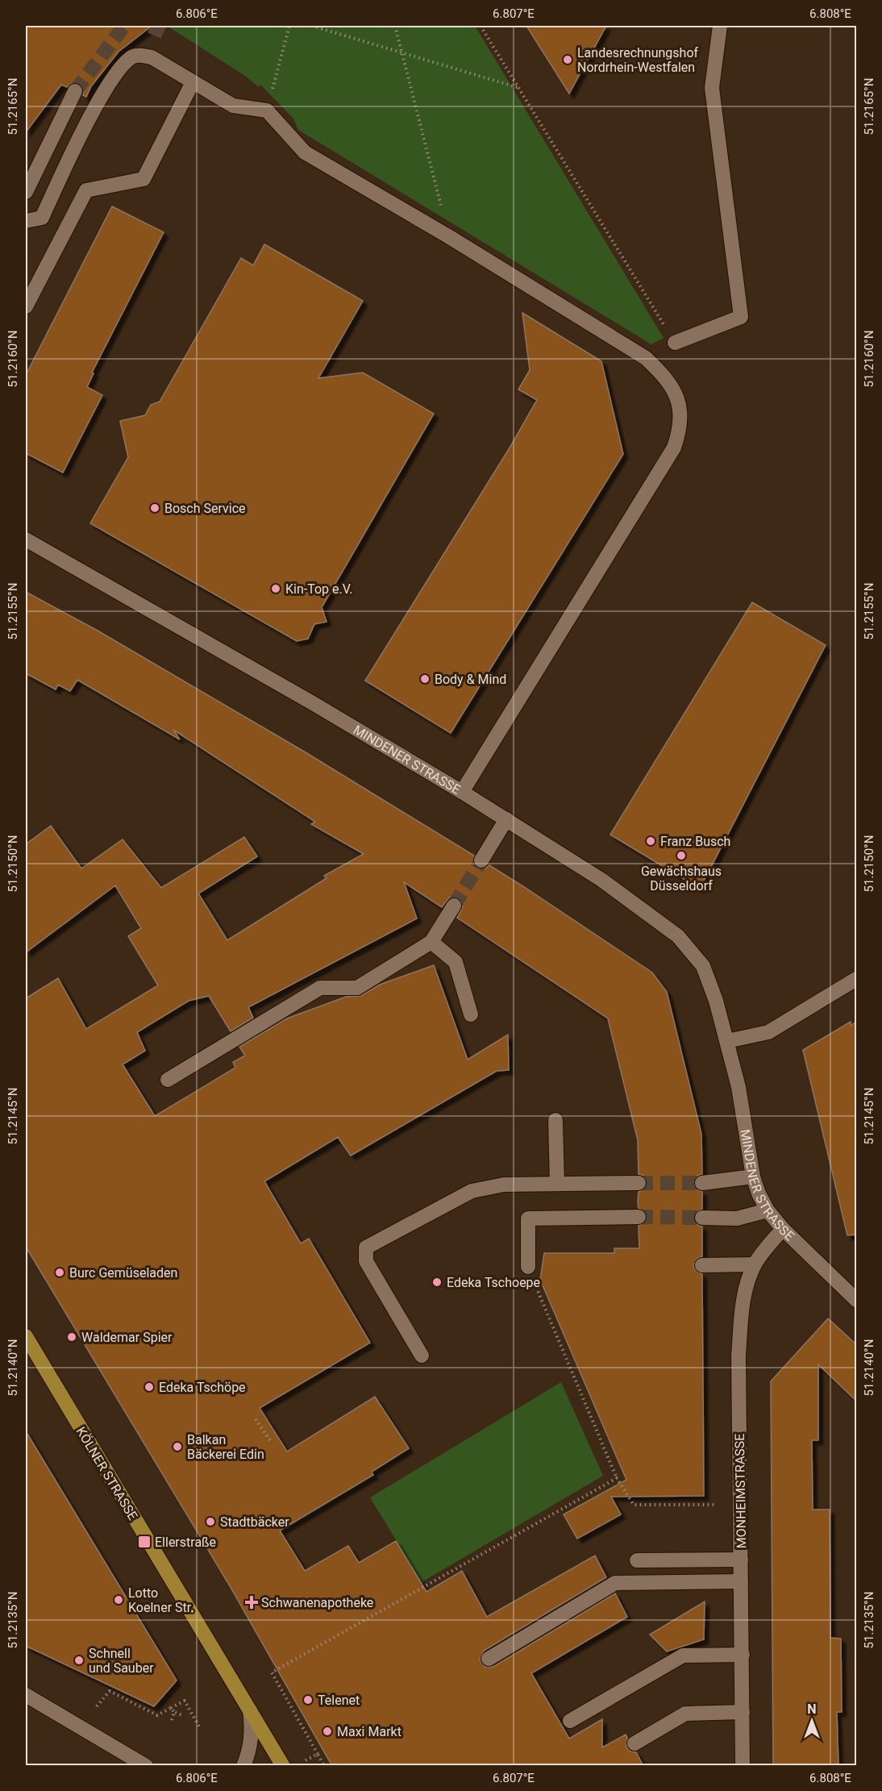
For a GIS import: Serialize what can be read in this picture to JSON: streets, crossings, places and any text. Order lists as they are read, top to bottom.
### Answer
{
  "streets": {
    "main road": ["KÖLNER STRASSE"],
    "street": ["MINDENER STRASSE", "MONHEIMSTRASSE"]
  },
  "crossings": [
    ["MINDENER STRASSE", "MONHEIMSTRASSE"]
  ],
  "places": {
    "other": [
      "Landesrechnungshof Nordrhein-Westfalen",
      "Bosch Service",
      "Kin-Top e.V.",
      "Body & Mind",
      "Franz Busch",
      "Gewächshaus Düsseldorf",
      "Burc Gemüseladen",
      "Edeka Tschoepe",
      "Waldemar Spier",
      "Edeka Tschöpe",
      "Balkan Bäckerei Edin",
      "Stadtbäcker",
      "Lotto Koelner Str.",
      "Schnell und Sauber",
      "Telenet",
      "Maxi Markt"
    ],
    "transit": ["Ellerstraße"],
    "health": ["Schwanenapotheke"]
  },
  "north": "top",
  "coordinates": [
    "6.806°E",
    "6.807°E",
    "6.808°E",
    "51.2165°N",
    "51.2160°N",
    "51.2155°N",
    "51.2150°N",
    "51.2145°N",
    "51.2140°N",
    "51.2135°N"
  ]
}
